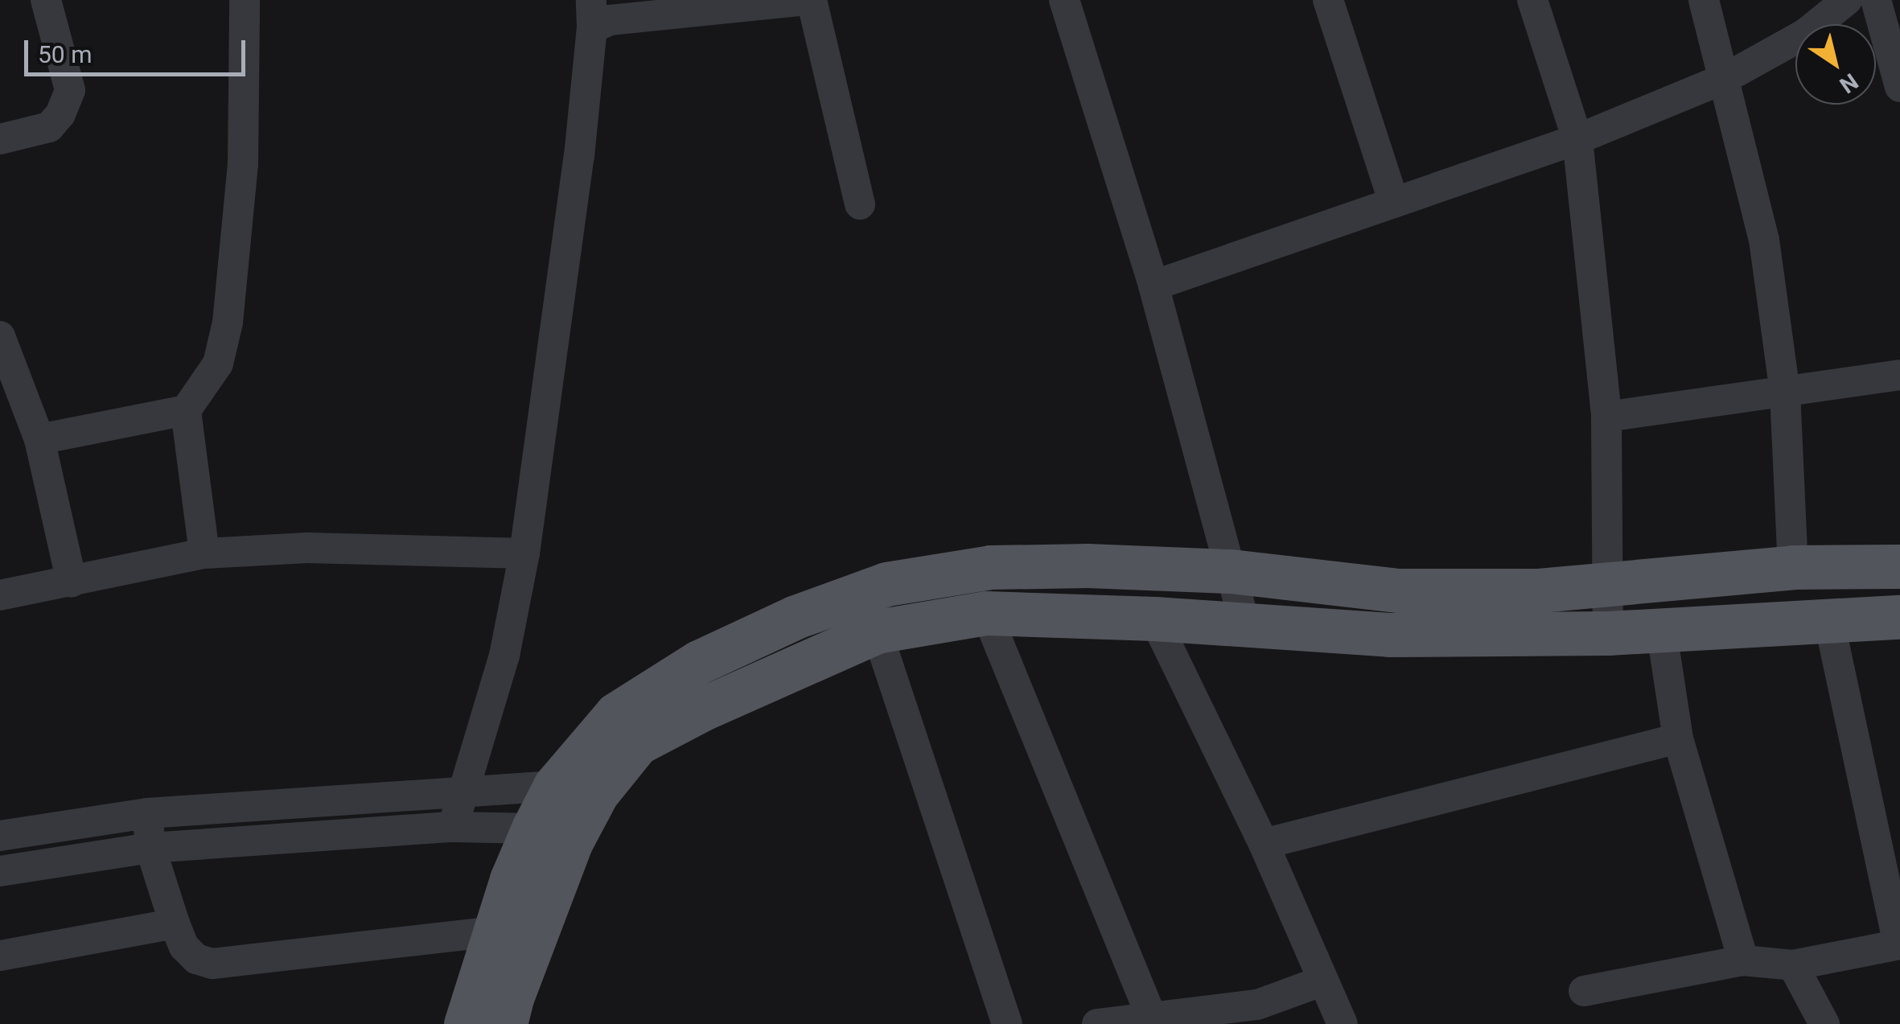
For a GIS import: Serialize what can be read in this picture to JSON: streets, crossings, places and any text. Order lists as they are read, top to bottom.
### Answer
{
  "scale_bar": "50 m",
  "north": "bottom right"
}
